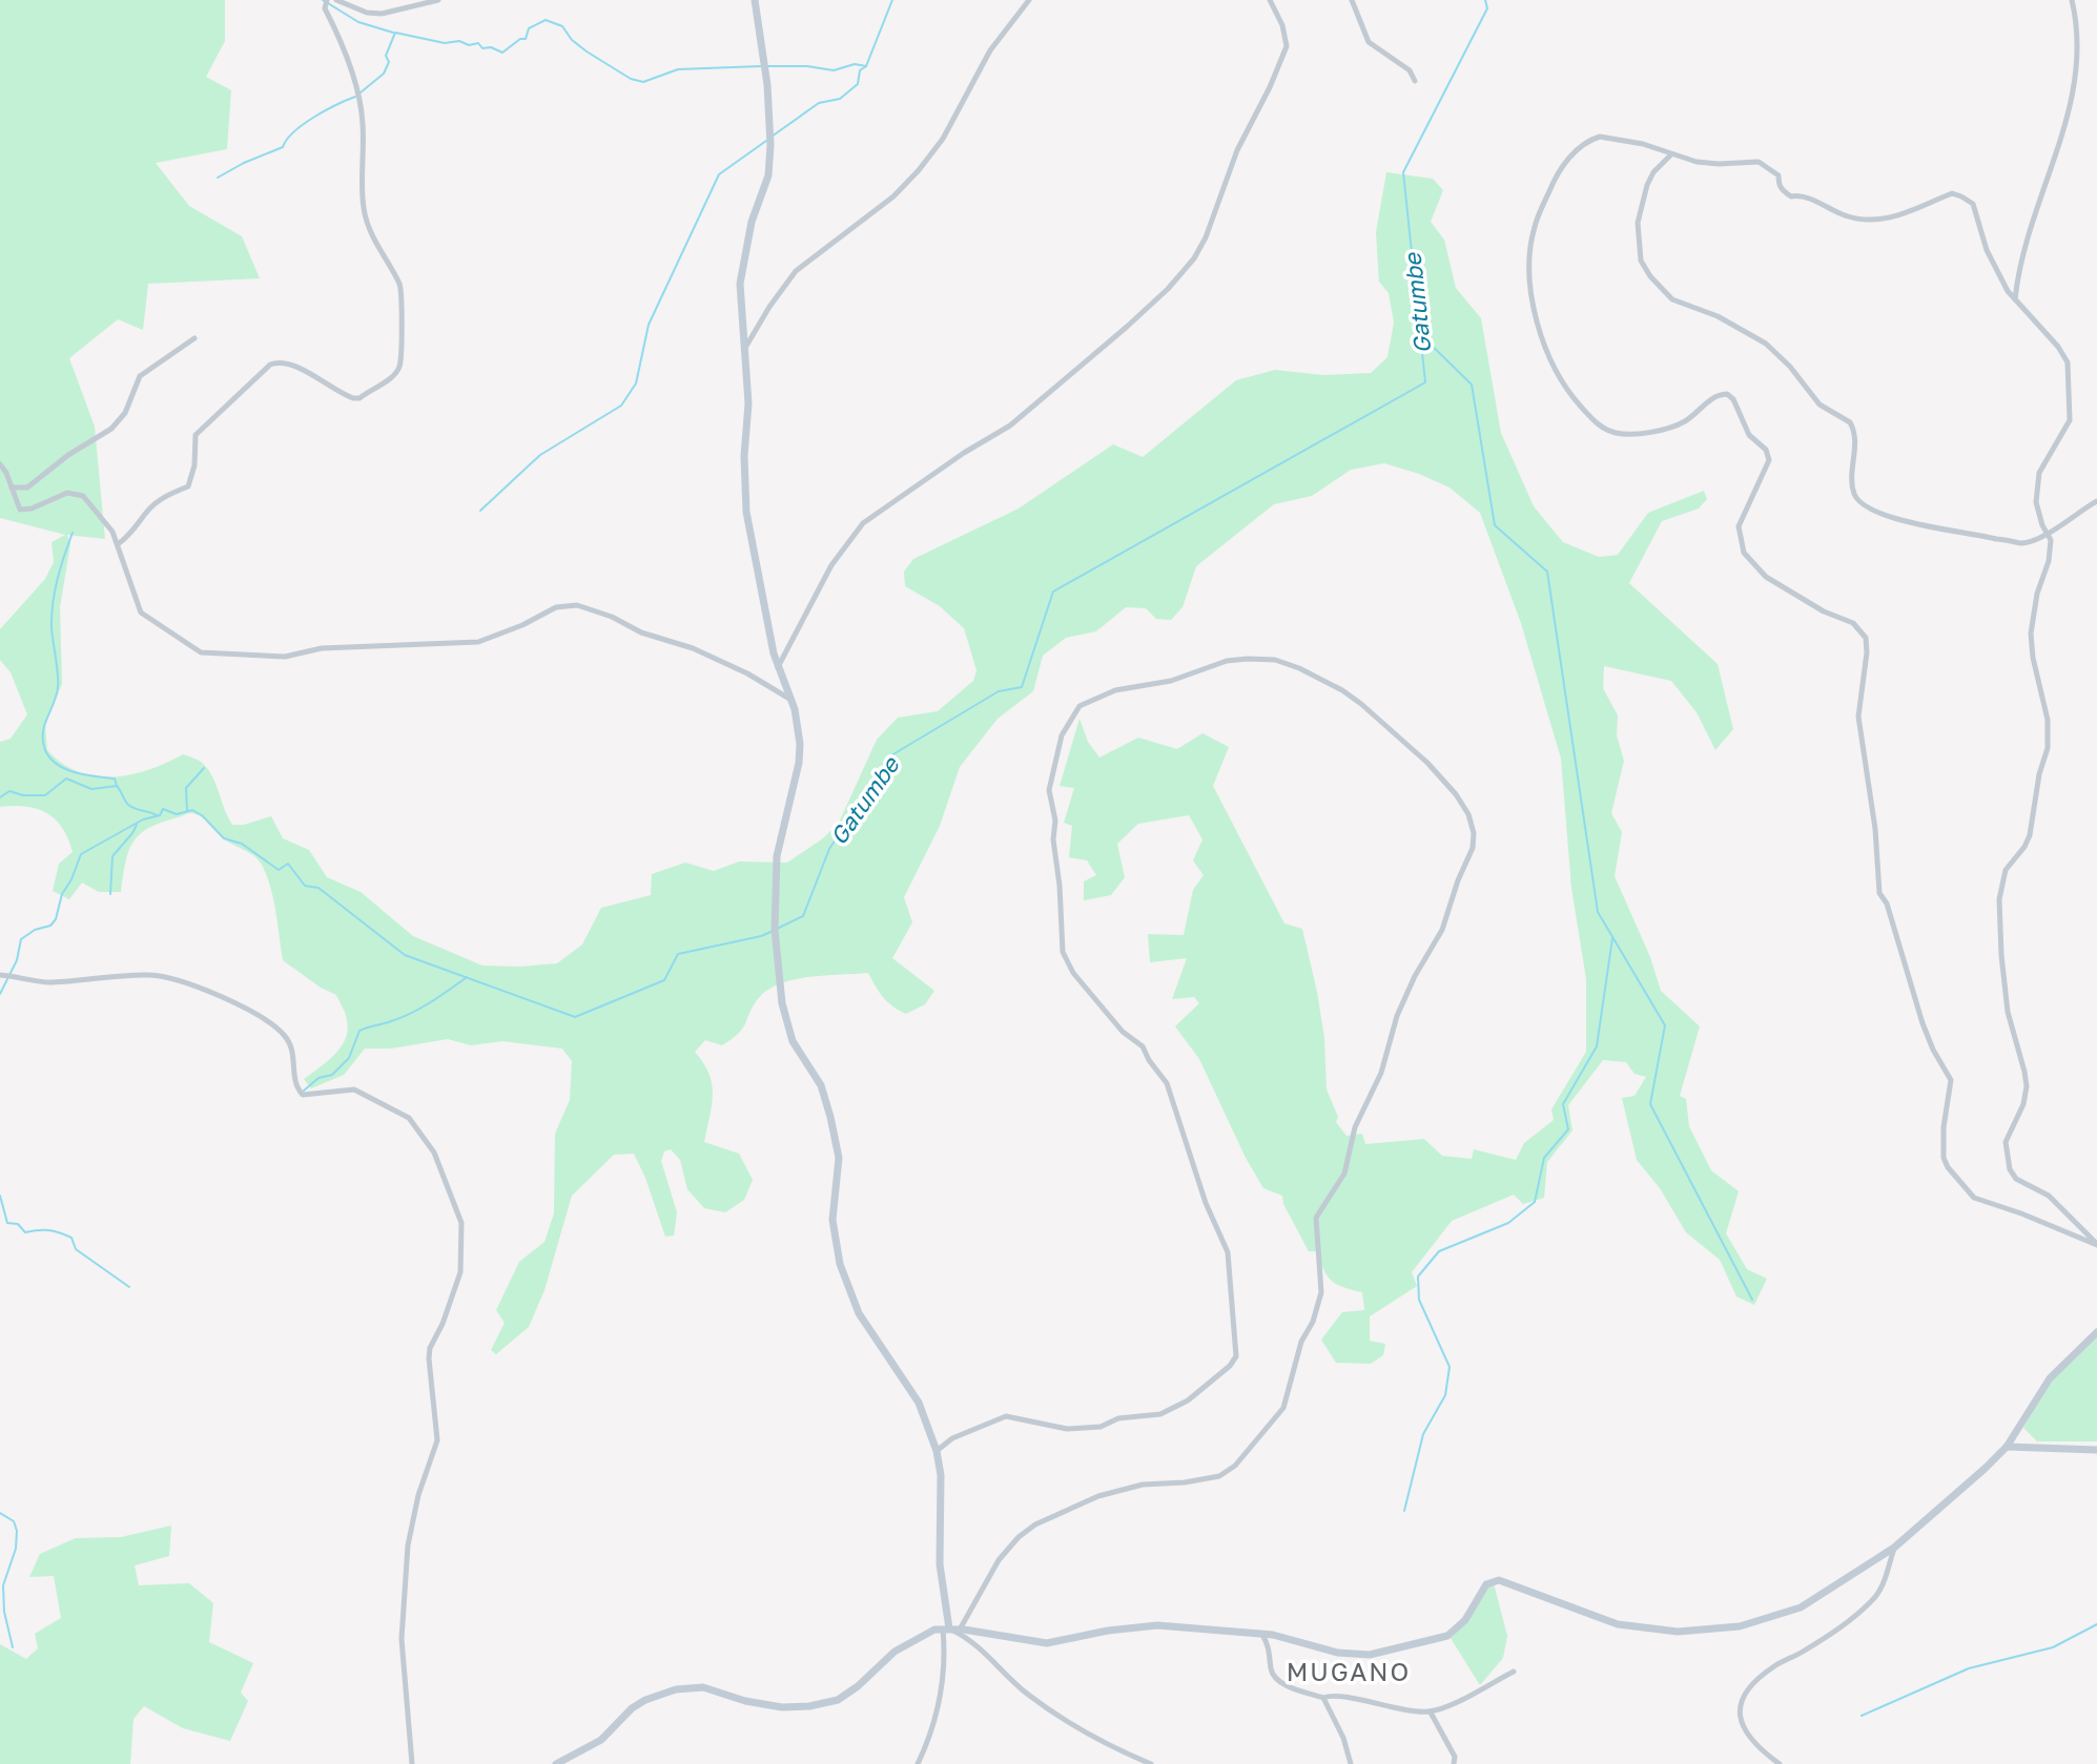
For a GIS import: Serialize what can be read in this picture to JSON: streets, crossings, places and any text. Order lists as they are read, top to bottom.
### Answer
{
  "districts": ["MUGANO"],
  "water": ["Gatumbe"]
}
